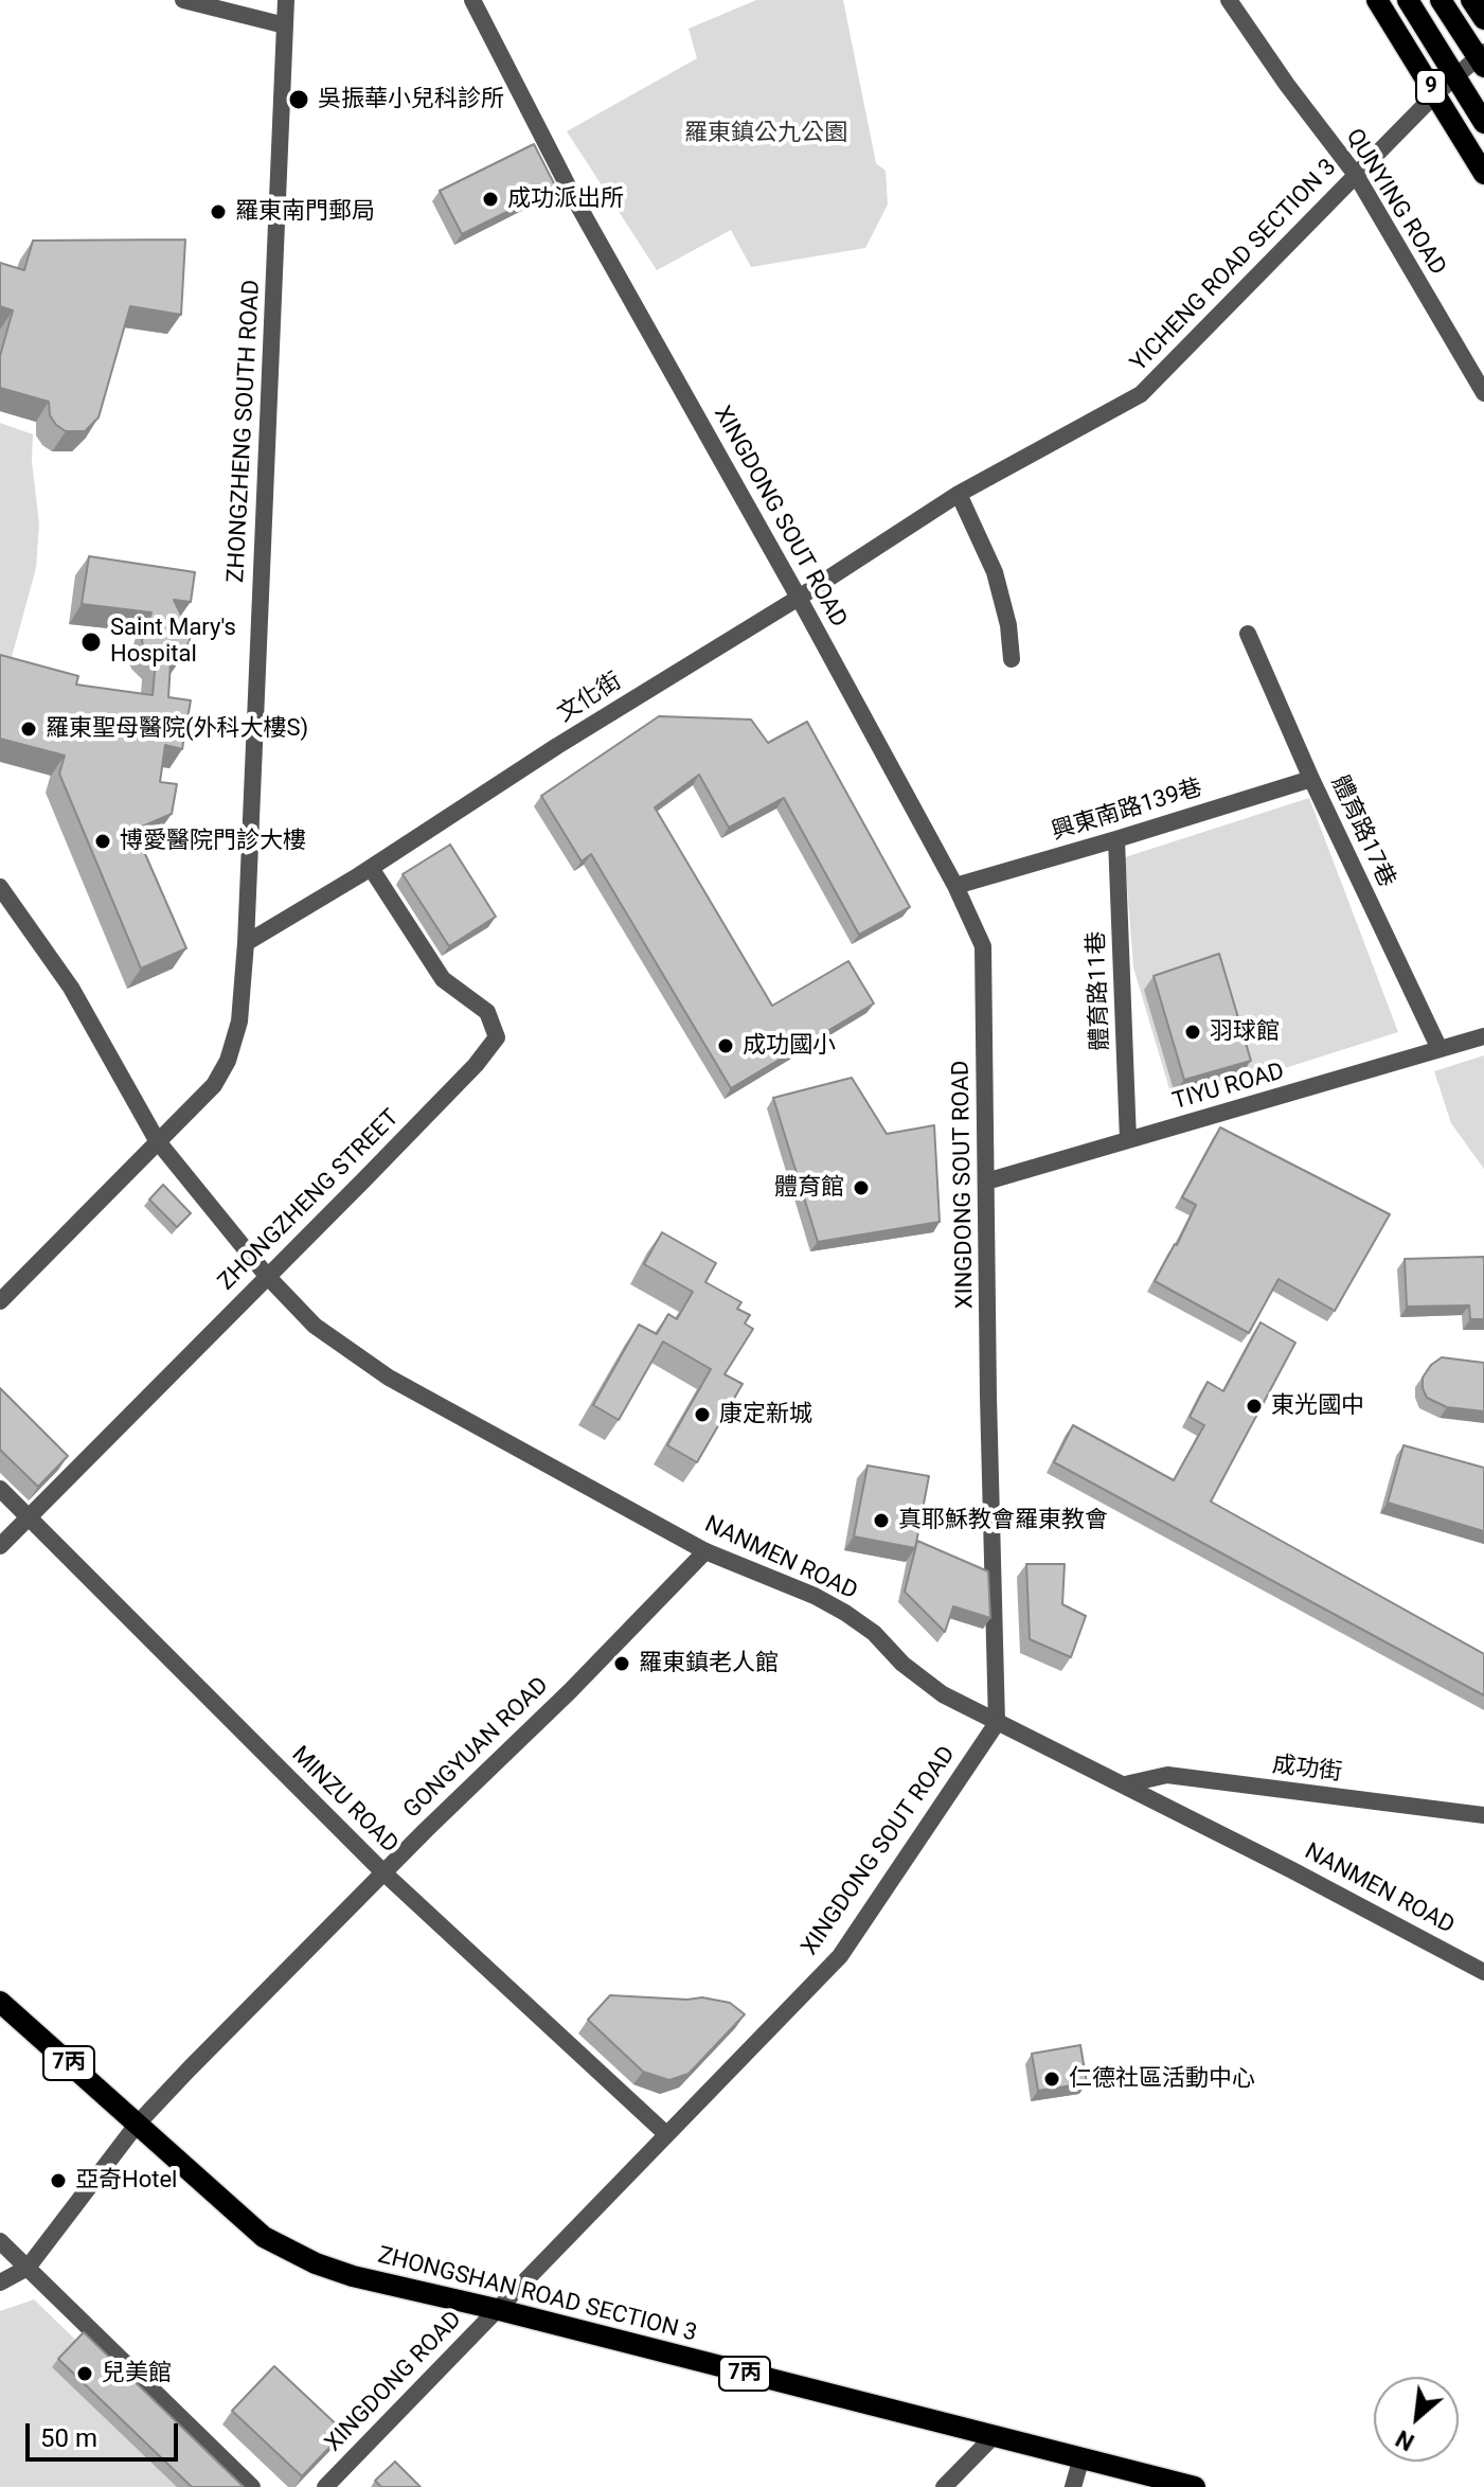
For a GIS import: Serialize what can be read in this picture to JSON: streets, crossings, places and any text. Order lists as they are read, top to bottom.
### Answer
{
  "streets": {
    "main road": ["9", "7丙", "ZHONGSHAN ROAD SECTION 3"],
    "street": [
      "QUNYING ROAD",
      "YICHENG ROAD SECTION 3",
      "ZHONGZHENG SOUTH ROAD",
      "XINGDONG SOUT ROAD",
      "文化街",
      "興東南路139巷",
      "體育路17巷",
      "體育路11巷",
      "TIYU ROAD",
      "ZHONGZHENG STREET",
      "NANMEN ROAD",
      "GONGYUAN ROAD",
      "成功街",
      "MINZU ROAD",
      "XINGDONG ROAD"
    ]
  },
  "crossings": [
    ["9", "YICHENG ROAD SECTION 3"],
    ["QUNYING ROAD", "YICHENG ROAD SECTION 3"],
    ["YICHENG ROAD SECTION 3", "文化街"],
    ["ZHONGZHENG SOUTH ROAD", "文化街"],
    ["ZHONGZHENG SOUTH ROAD", "NANMEN ROAD"],
    ["XINGDONG SOUT ROAD", "文化街"],
    ["XINGDONG SOUT ROAD", "興東南路139巷"],
    ["XINGDONG SOUT ROAD", "TIYU ROAD"],
    ["XINGDONG SOUT ROAD", "NANMEN ROAD"],
    ["XINGDONG SOUT ROAD", "MINZU ROAD"],
    ["XINGDONG SOUT ROAD", "ZHONGSHAN ROAD SECTION 3"],
    ["XINGDONG SOUT ROAD", "XINGDONG ROAD"],
    ["文化街", "ZHONGZHENG STREET"],
    ["興東南路139巷", "體育路17巷"],
    ["興東南路139巷", "體育路11巷"],
    ["體育路17巷", "TIYU ROAD"],
    ["體育路11巷", "TIYU ROAD"],
    ["ZHONGZHENG STREET", "NANMEN ROAD"],
    ["ZHONGZHENG STREET", "MINZU ROAD"],
    ["NANMEN ROAD", "GONGYUAN ROAD"],
    ["NANMEN ROAD", "成功街"],
    ["GONGYUAN ROAD", "MINZU ROAD"],
    ["GONGYUAN ROAD", "ZHONGSHAN ROAD SECTION 3"],
    ["ZHONGSHAN ROAD SECTION 3", "XINGDONG ROAD"]
  ],
  "parks": ["羅東鎮公九公園"],
  "places": [
    "吳振華小兒科診所",
    "成功派出所",
    "羅東南門郵局",
    "Saint Mary's Hospital",
    "羅東聖母醫院(外科大樓S)",
    "博愛醫院門診大樓",
    "羽球館",
    "成功國小",
    "體育館",
    "東光國中",
    "康定新城",
    "真耶穌教會羅東教會",
    "羅東鎮老人館",
    "仁德社區活動中心",
    "亞奇Hotel",
    "兒美館"
  ],
  "scale_bar": "50 m",
  "north": "bottom left"
}
